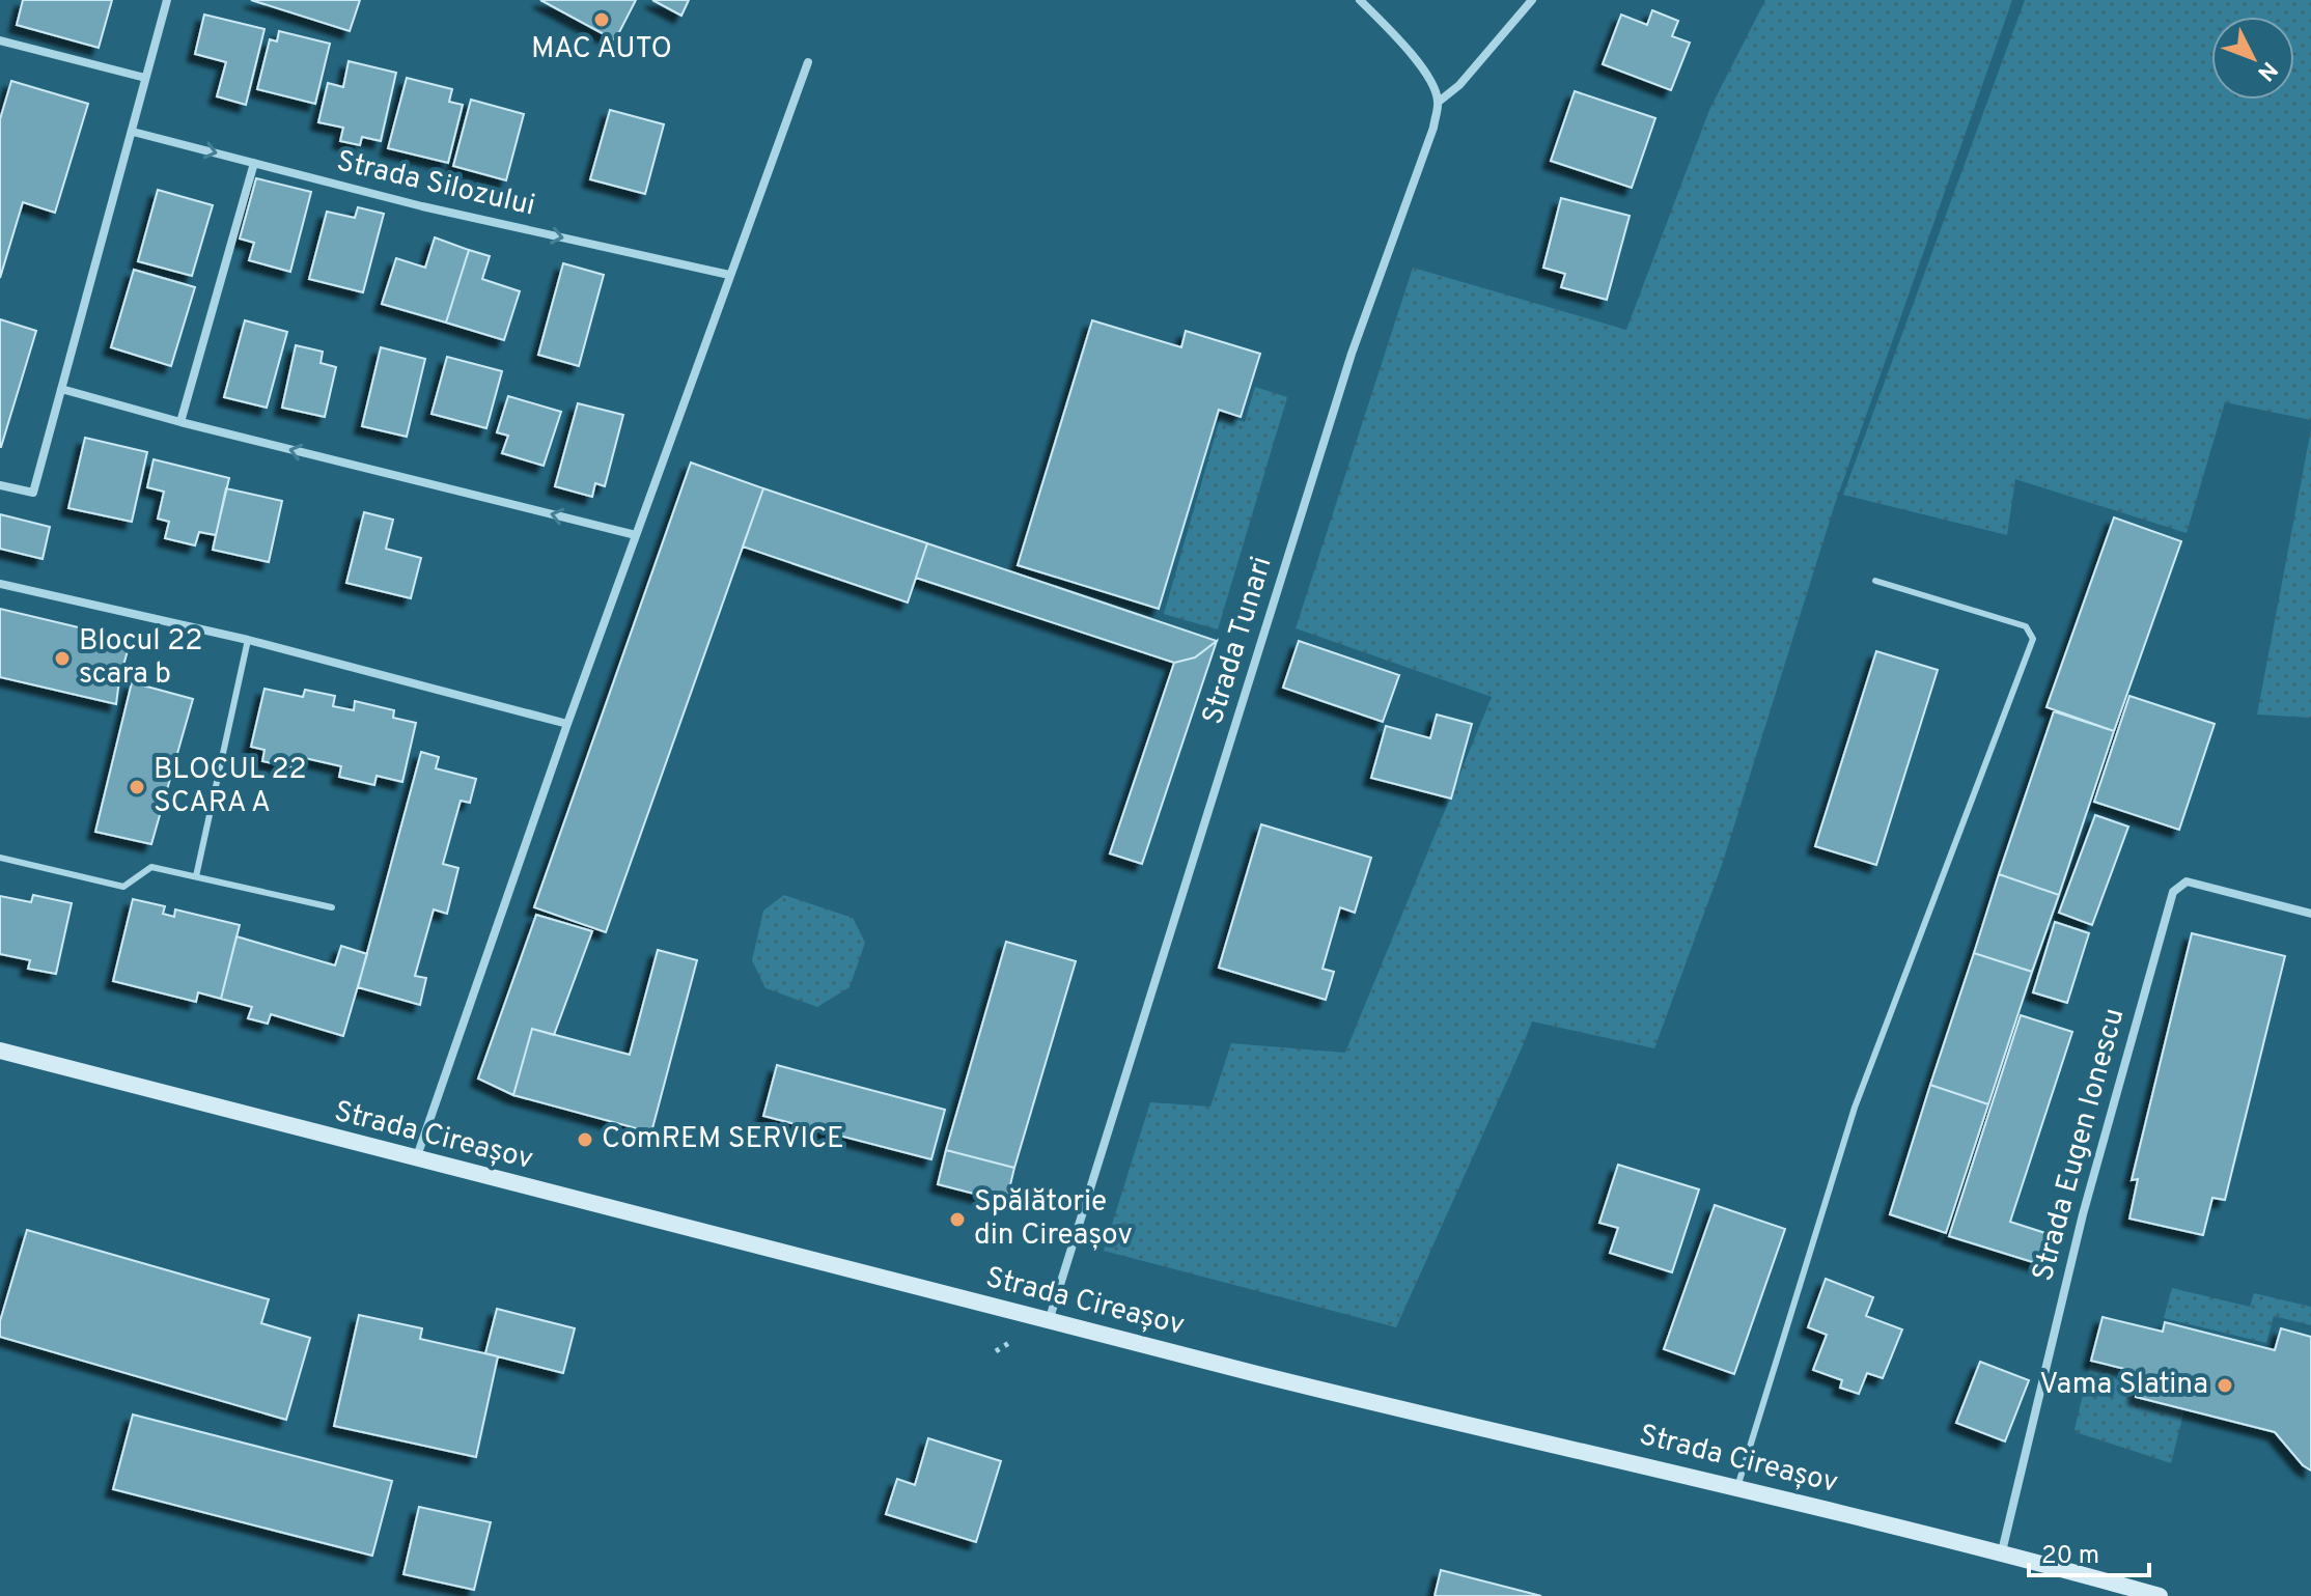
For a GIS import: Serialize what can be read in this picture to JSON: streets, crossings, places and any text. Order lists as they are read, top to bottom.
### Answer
{
  "streets": {
    "main road": ["Strada Cireașov"],
    "street": ["Strada Silozului", "Strada Tunari", "Strada Eugen Ionescu"]
  },
  "crossings": [
    ["Strada Tunari", "Strada Cireașov"],
    ["Strada Cireașov", "Strada Eugen Ionescu"]
  ],
  "one_way": ["Strada Silozului"],
  "places": [
    "MAC AUTO",
    "Blocul 22 scara b",
    "BLOCUL 22 SCARA A",
    "ComREM SERVICE",
    "Spălătorie din Cireașov",
    "Vama Slatina"
  ],
  "scale_bar": "20 m",
  "north": "bottom right"
}
